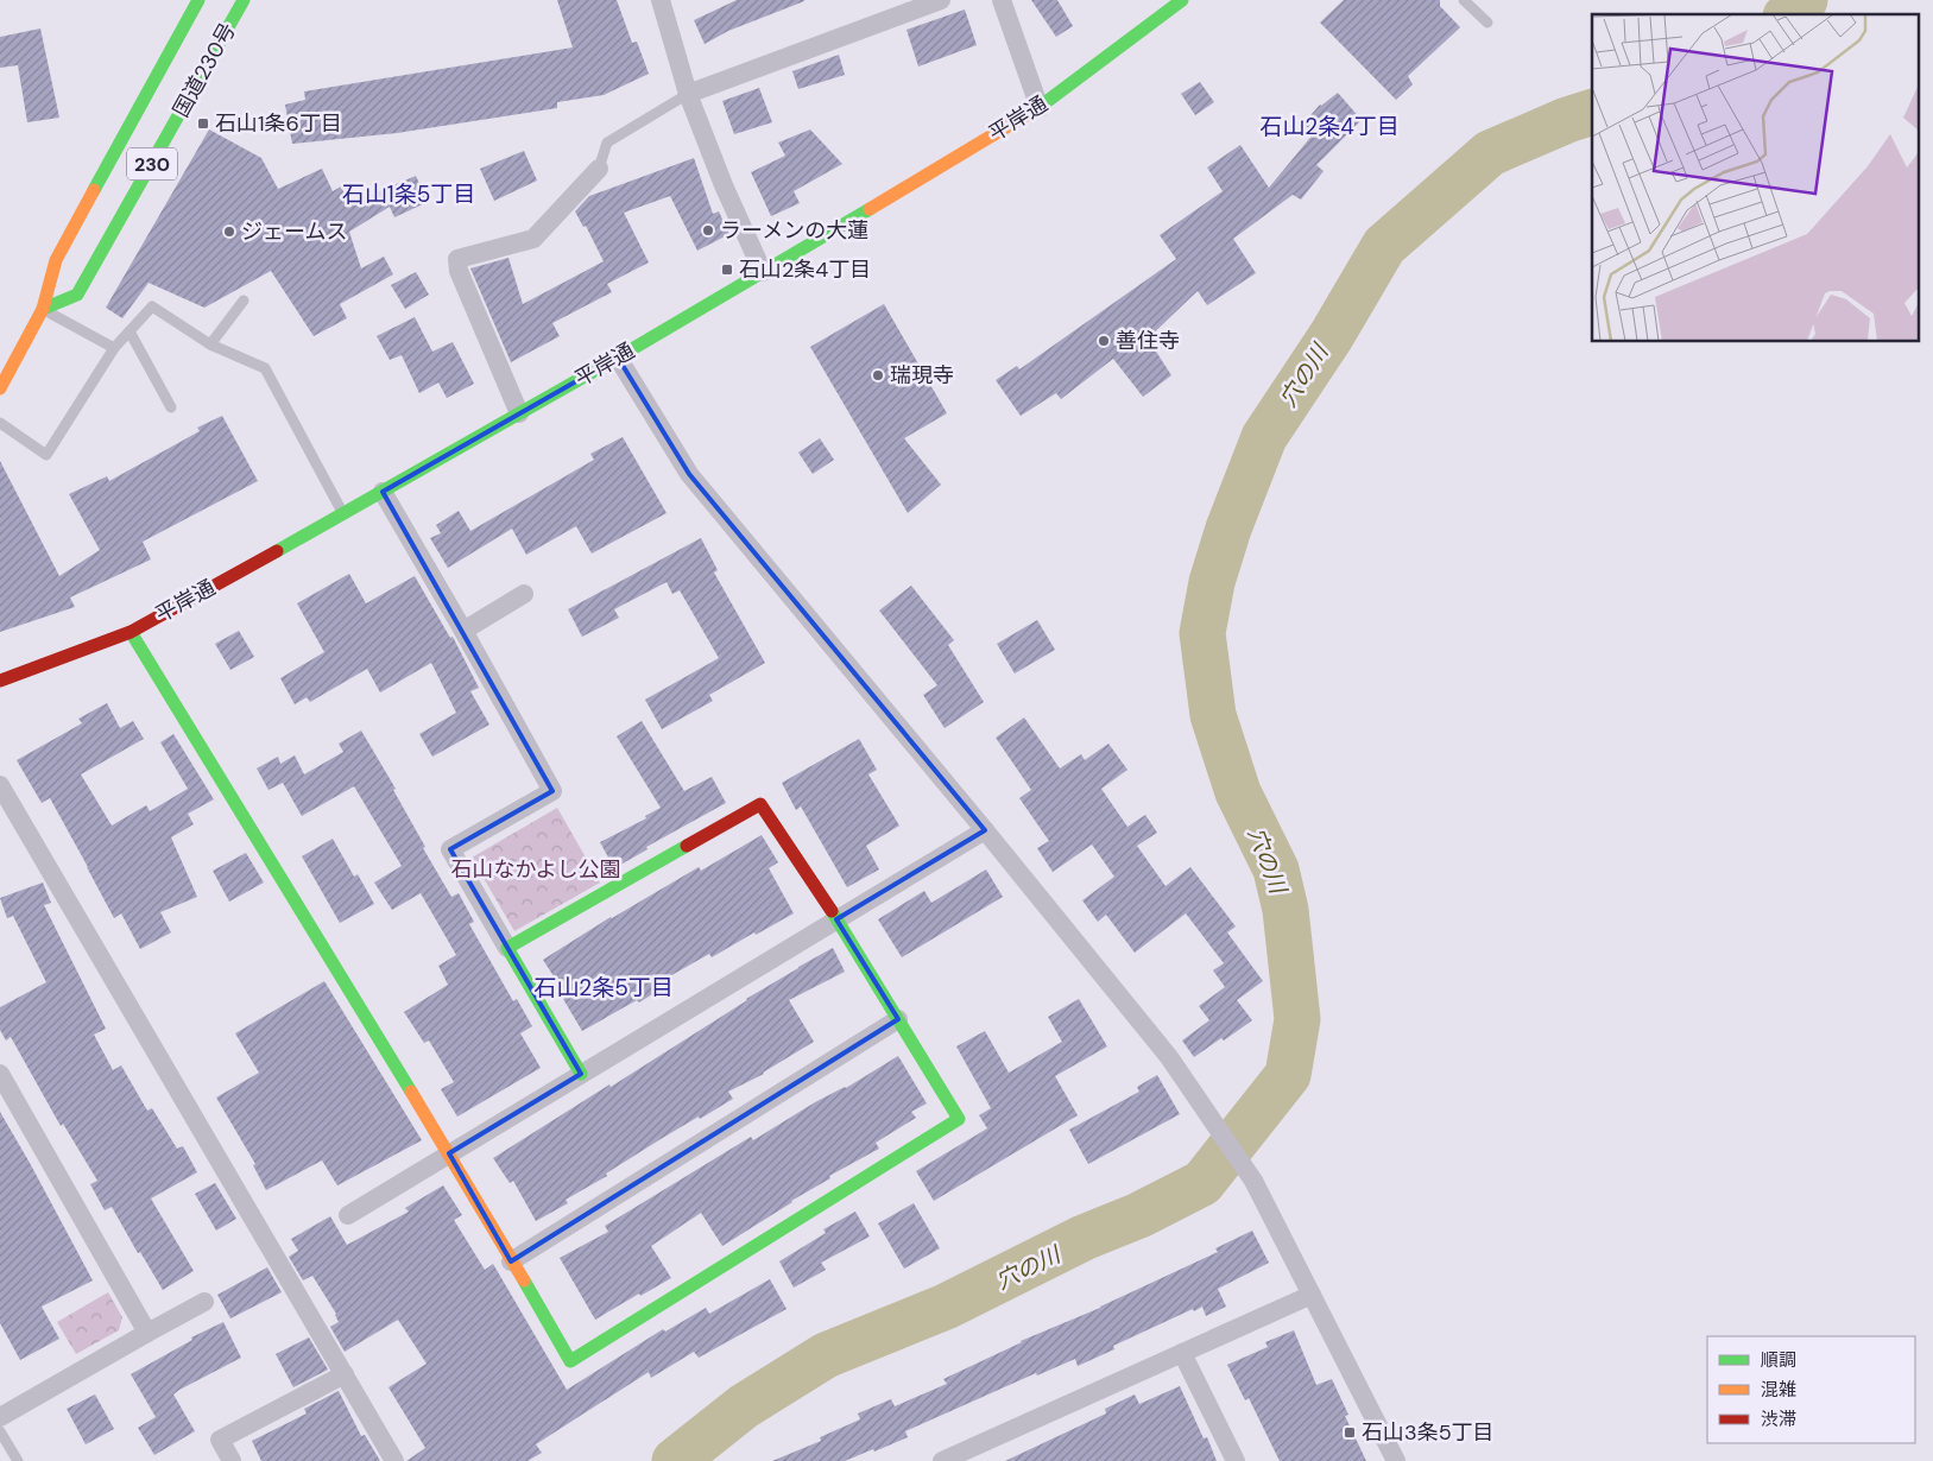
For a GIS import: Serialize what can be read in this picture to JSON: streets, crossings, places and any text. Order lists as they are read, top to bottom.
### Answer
{
  "streets": {
    "main road": ["国道230号", "平岸通", "230"]
  },
  "districts": ["石山2条4丁目", "石山1条5丁目", "石山2条5丁目"],
  "water": ["穴の川"],
  "parks": ["石山なかよし公園"],
  "places": {
    "transit": ["石山1条6丁目", "石山2条4丁目", "石山3条5丁目"],
    "other": [
      "ラーメンの大蓮",
      "ジェームス",
      "善住寺",
      "瑞現寺"
    ]
  },
  "legend": ["順調", "混雑", "渋滞"]
}
